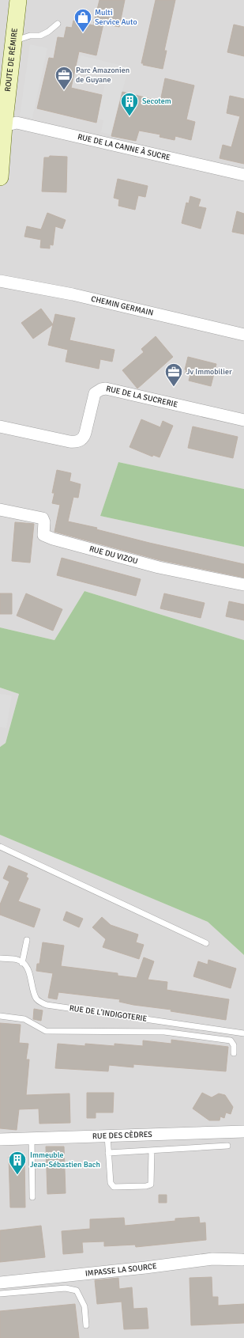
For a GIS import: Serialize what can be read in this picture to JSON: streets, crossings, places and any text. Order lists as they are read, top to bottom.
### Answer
{
  "streets": {
    "main road": ["ROUTE DE RÉMIRE"],
    "street": [
      "RUE DE LA CANNE À SUCRE",
      "CHEMIN GERMAIN",
      "RUE DE LA SUCRERIE",
      "RUE DU VIZOU",
      "RUE DES CÈDRES",
      "IMPASSE LA SOURCE"
    ],
    "lane": ["RUE DE L'INDIGOTERIE"]
  },
  "crossings": [
    ["ROUTE DE RÉMIRE", "RUE DE LA CANNE À SUCRE"]
  ],
  "places": {
    "shop": ["Multi Service Auto"],
    "office": ["Parc Amazonien de Guyane", "Jv Immobilier"],
    "building": ["Secotem", "Immeuble Jean-Sébastien Bach"]
  }
}
